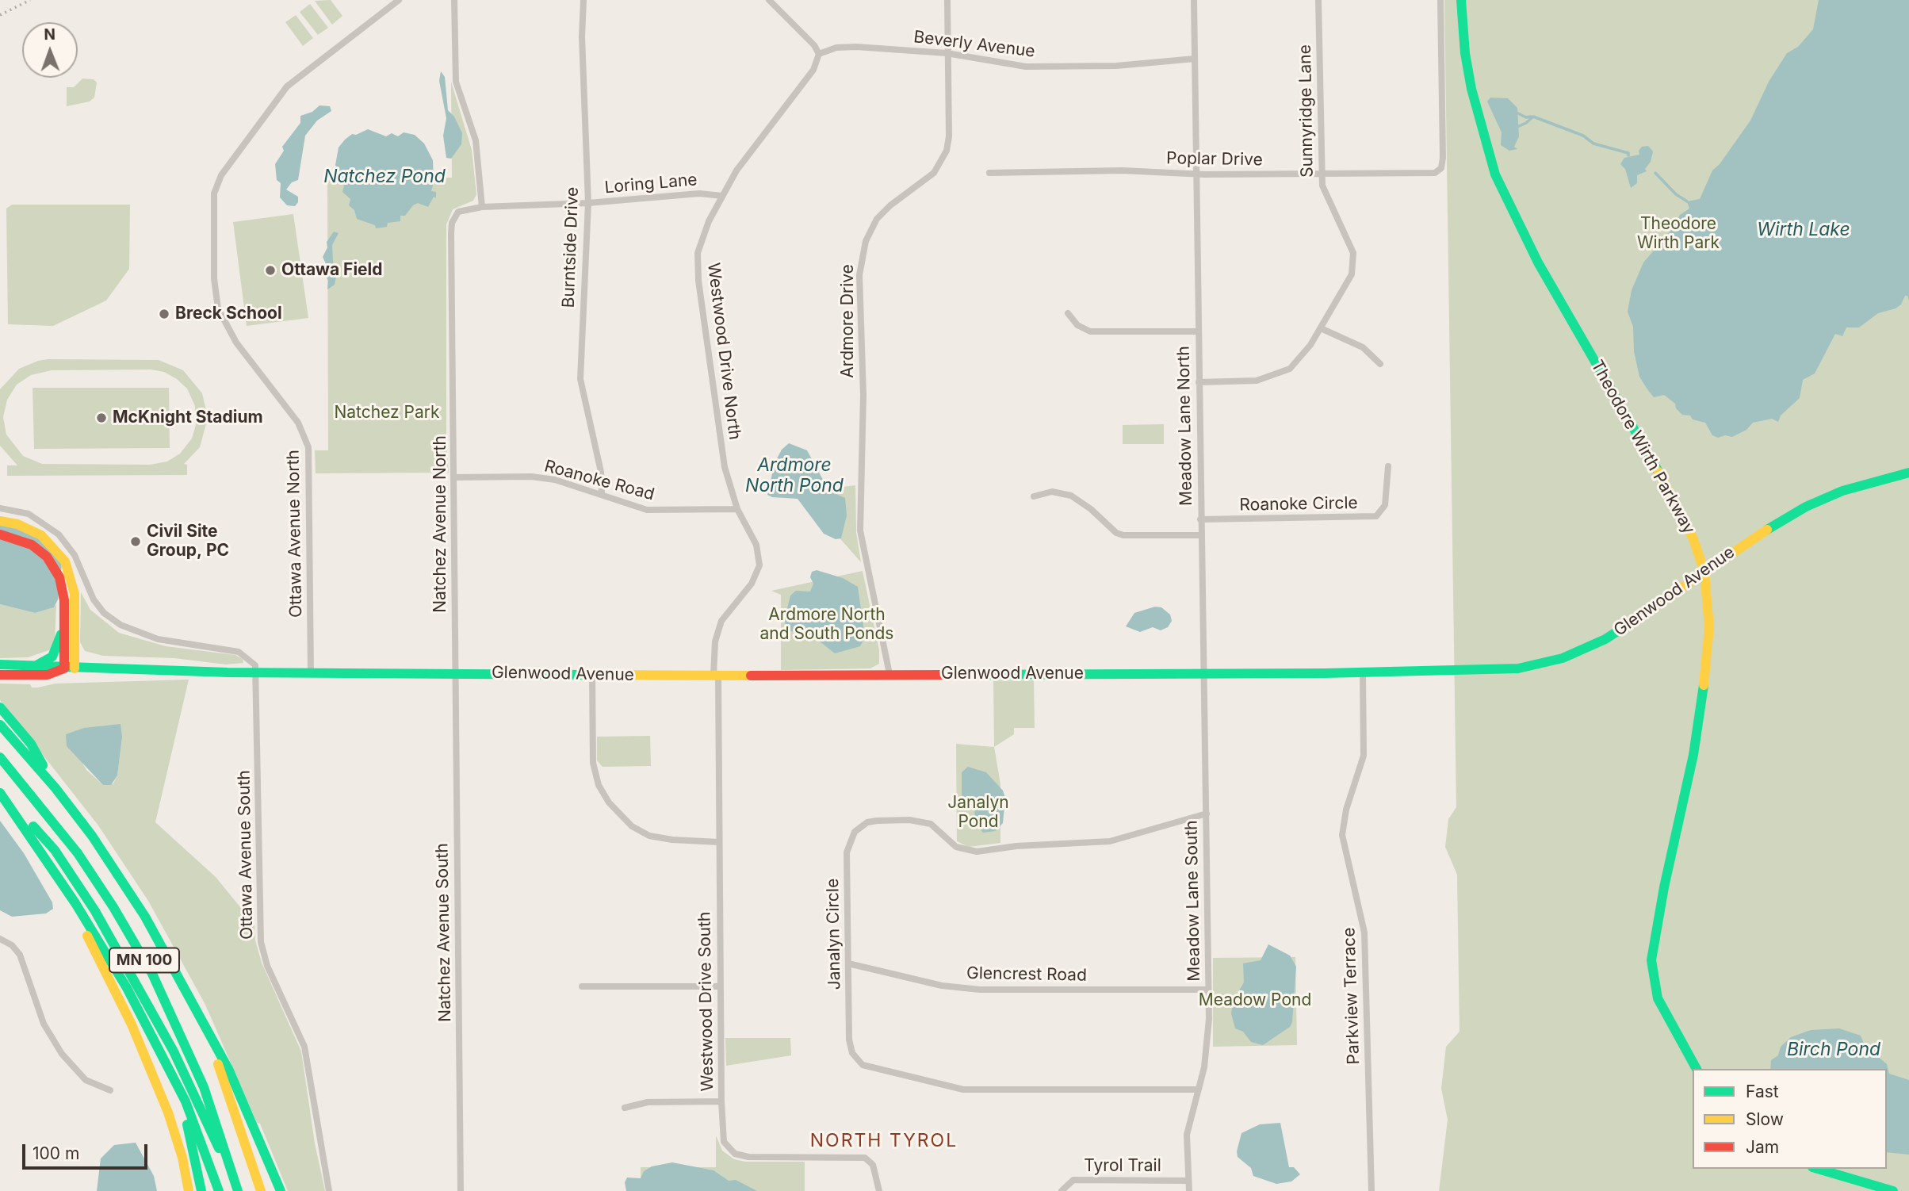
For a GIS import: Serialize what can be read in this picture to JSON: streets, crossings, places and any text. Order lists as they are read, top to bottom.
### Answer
{
  "streets": {
    "main road": ["Theodore Wirth Parkway", "Glenwood Avenue", "MN 100"],
    "street": [
      "Beverly Avenue",
      "Sunnyridge Lane",
      "Poplar Drive",
      "Loring Lane",
      "Burntside Drive",
      "Ardmore Drive",
      "Westwood Drive North",
      "Meadow Lane North",
      "Roanoke Road",
      "Roanoke Circle",
      "Natchez Avenue North",
      "Ottawa Avenue North",
      "Ottawa Avenue South",
      "Meadow Lane South",
      "Natchez Avenue South",
      "Janalyn Circle",
      "Glencrest Road",
      "Parkview Terrace",
      "Westwood Drive South",
      "Tyrol Trail"
    ]
  },
  "crossings": [
    ["Beverly Avenue", "Ardmore Drive"],
    ["Beverly Avenue", "Westwood Drive North"],
    ["Beverly Avenue", "Meadow Lane North"],
    ["Sunnyridge Lane", "Poplar Drive"],
    ["Sunnyridge Lane", "Meadow Lane North"],
    ["Poplar Drive", "Meadow Lane North"],
    ["Loring Lane", "Burntside Drive"],
    ["Loring Lane", "Westwood Drive North"],
    ["Loring Lane", "Natchez Avenue North"],
    ["Burntside Drive", "Roanoke Road"],
    ["Ardmore Drive", "Glenwood Avenue"],
    ["Westwood Drive North", "Roanoke Road"],
    ["Westwood Drive North", "Glenwood Avenue"],
    ["Westwood Drive North", "Westwood Drive South"],
    ["Meadow Lane North", "Roanoke Circle"],
    ["Theodore Wirth Parkway", "Glenwood Avenue"],
    ["Roanoke Road", "Natchez Avenue North"],
    ["Natchez Avenue North", "Glenwood Avenue"],
    ["Natchez Avenue North", "Natchez Avenue South"],
    ["Ottawa Avenue North", "Glenwood Avenue"],
    ["Glenwood Avenue", "Ottawa Avenue South"],
    ["Glenwood Avenue", "Meadow Lane South"],
    ["Glenwood Avenue", "Natchez Avenue South"],
    ["Glenwood Avenue", "Parkview Terrace"],
    ["Glenwood Avenue", "Westwood Drive South"],
    ["Meadow Lane South", "Janalyn Circle"],
    ["Meadow Lane South", "Glencrest Road"],
    ["Meadow Lane South", "Tyrol Trail"],
    ["Janalyn Circle", "Glencrest Road"]
  ],
  "districts": ["NORTH TYROL"],
  "water": [
    "Natchez Pond",
    "Wirth Lake",
    "Ardmore North Pond",
    "Birch Pond"
  ],
  "parks": [
    "Theodore Wirth Park",
    "Natchez Park",
    "Ardmore North and South Ponds",
    "Janalyn Pond",
    "Meadow Pond"
  ],
  "places": [
    "Ottawa Field",
    "Breck School",
    "McKnight Stadium",
    "Civil Site Group, PC"
  ],
  "legend": ["Fast", "Slow", "Jam"],
  "scale_bar": "100 m",
  "north": "top"
}
